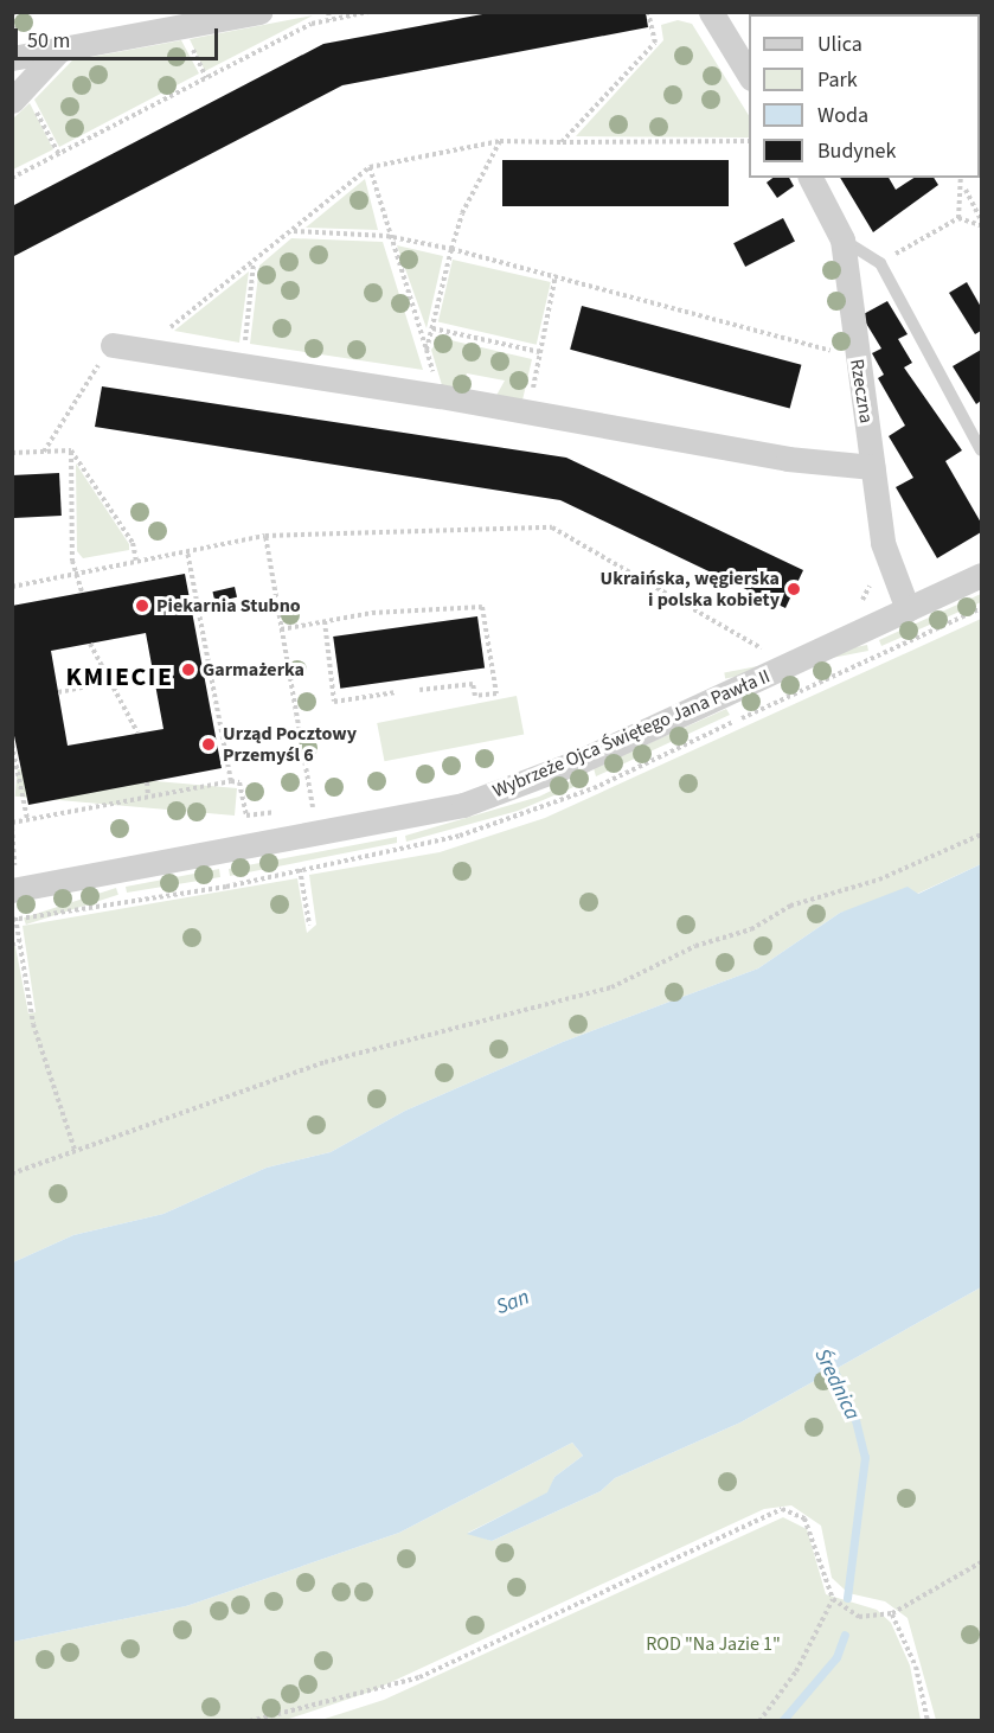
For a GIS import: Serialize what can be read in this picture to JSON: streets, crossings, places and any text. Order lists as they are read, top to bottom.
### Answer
{
  "streets": {
    "street": ["Rzeczna", "Wybrzeże Ojca Świętego Jana Pawła II"]
  },
  "crossings": [
    ["Rzeczna", "Wybrzeże Ojca Świętego Jana Pawła II"]
  ],
  "districts": ["KMIECIE"],
  "water": ["San", "Średnica"],
  "parks": ["ROD \"Na Jazie 1\""],
  "places": [
    "Ukraińska, węgierska i polska kobiety",
    "Piekarnia Stubno",
    "Garmażerka",
    "Urząd Pocztowy Przemyśl 6"
  ],
  "legend": [
    "Ulica",
    "Park",
    "Woda",
    "Budynek"
  ],
  "scale_bar": "50 m"
}
